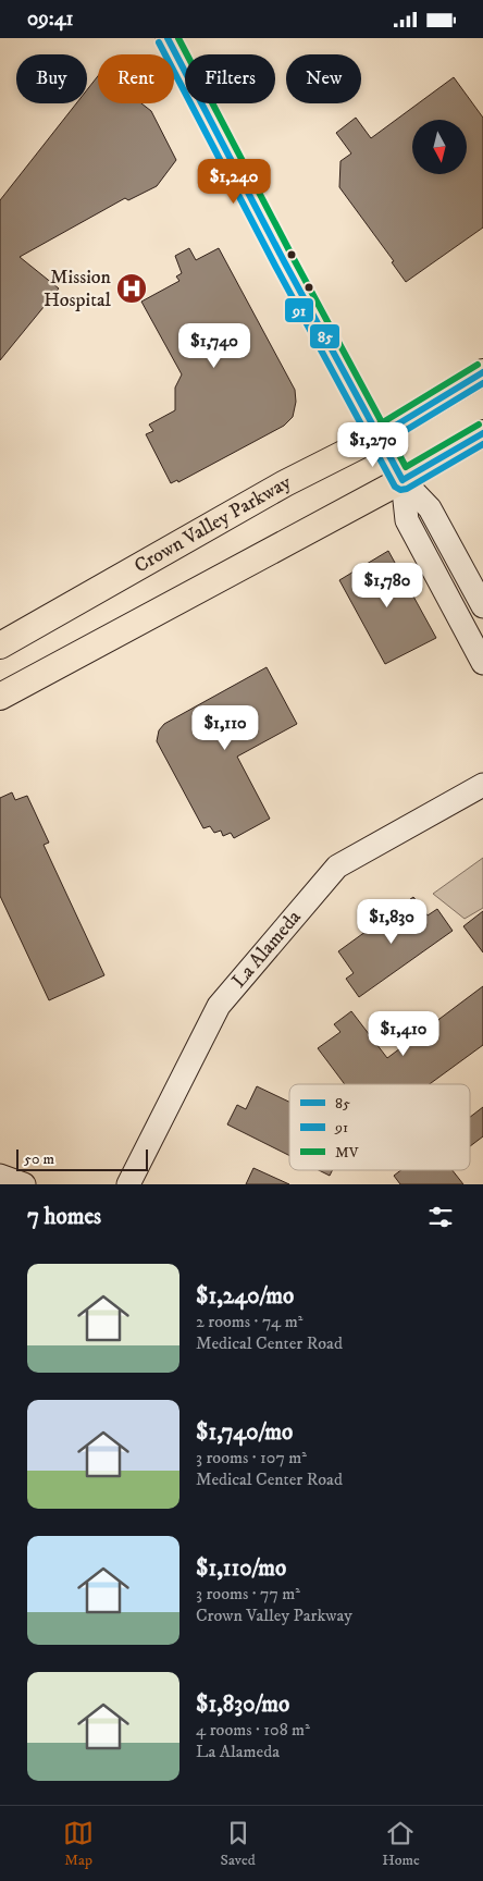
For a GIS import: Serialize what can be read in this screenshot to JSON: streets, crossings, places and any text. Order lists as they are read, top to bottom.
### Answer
{
  "streets": {
    "main road": ["Crown Valley Parkway"],
    "street": ["La Alameda"]
  },
  "places": {
    "hospital": ["Mission Hospital"]
  },
  "lines": ["transit line 85", "transit line MV", "transit line 91"],
  "legend": ["85", "91", "MV"],
  "scale_bar": "50 m",
  "north": "bottom",
  "page": {
    "status": "09:41",
    "chip": [
      "Buy",
      "Rent",
      "Filters",
      "New"
    ],
    "price": [
      "$1,240",
      "$1,740",
      "$1,270",
      "$1,780",
      "$1,110",
      "$1,830",
      "$1,410"
    ],
    "scale": "50 m",
    "heading": "7 homes",
    "list": [
      {
        "name": "$1,240/mo",
        "note": "2 rooms · 74 m² · Medical Center Road"
      },
      {
        "name": "$1,740/mo",
        "note": "3 rooms · 107 m² · Medical Center Road"
      },
      {
        "name": "$1,110/mo",
        "note": "3 rooms · 77 m² · Crown Valley Parkway"
      },
      {
        "name": "$1,830/mo",
        "note": "4 rooms · 108 m² · La Alameda"
      }
    ],
    "tabs": ["Map", "Saved", "Home"]
  }
}
